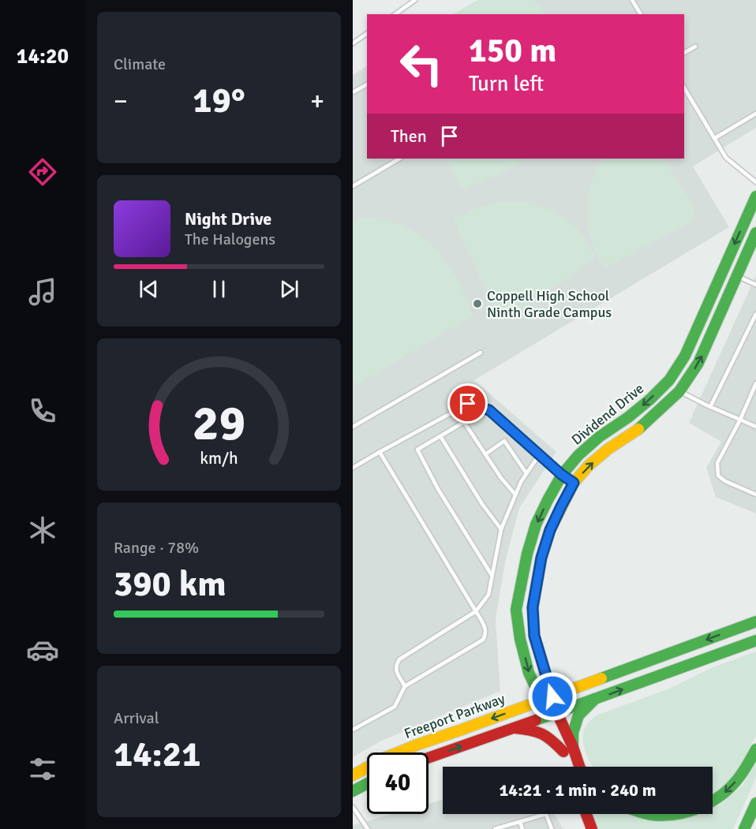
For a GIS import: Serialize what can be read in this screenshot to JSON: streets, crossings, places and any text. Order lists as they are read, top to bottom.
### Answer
{
  "streets": {
    "main road": ["Dividend Drive", "Freeport Parkway"]
  },
  "crossings": [
    ["Dividend Drive", "Freeport Parkway"]
  ],
  "places": ["Coppell High School Ninth Grade Campus"],
  "page": {
    "tabs": "14:20",
    "tile": [
      "Climate",
      ["Range · 78%", "390 km"],
      ["Arrival", "14:21"]
    ],
    "turn": ["150 m", "Turn left"],
    "heat": ["−", "19°", "+"],
    "then": "Then",
    "song": ["Night Drive", "The Halogens"],
    "limit": "40",
    "trip": "14:21 · 1 min · 240 m",
    "gauge": ["29", "km/h"]
  }
}
